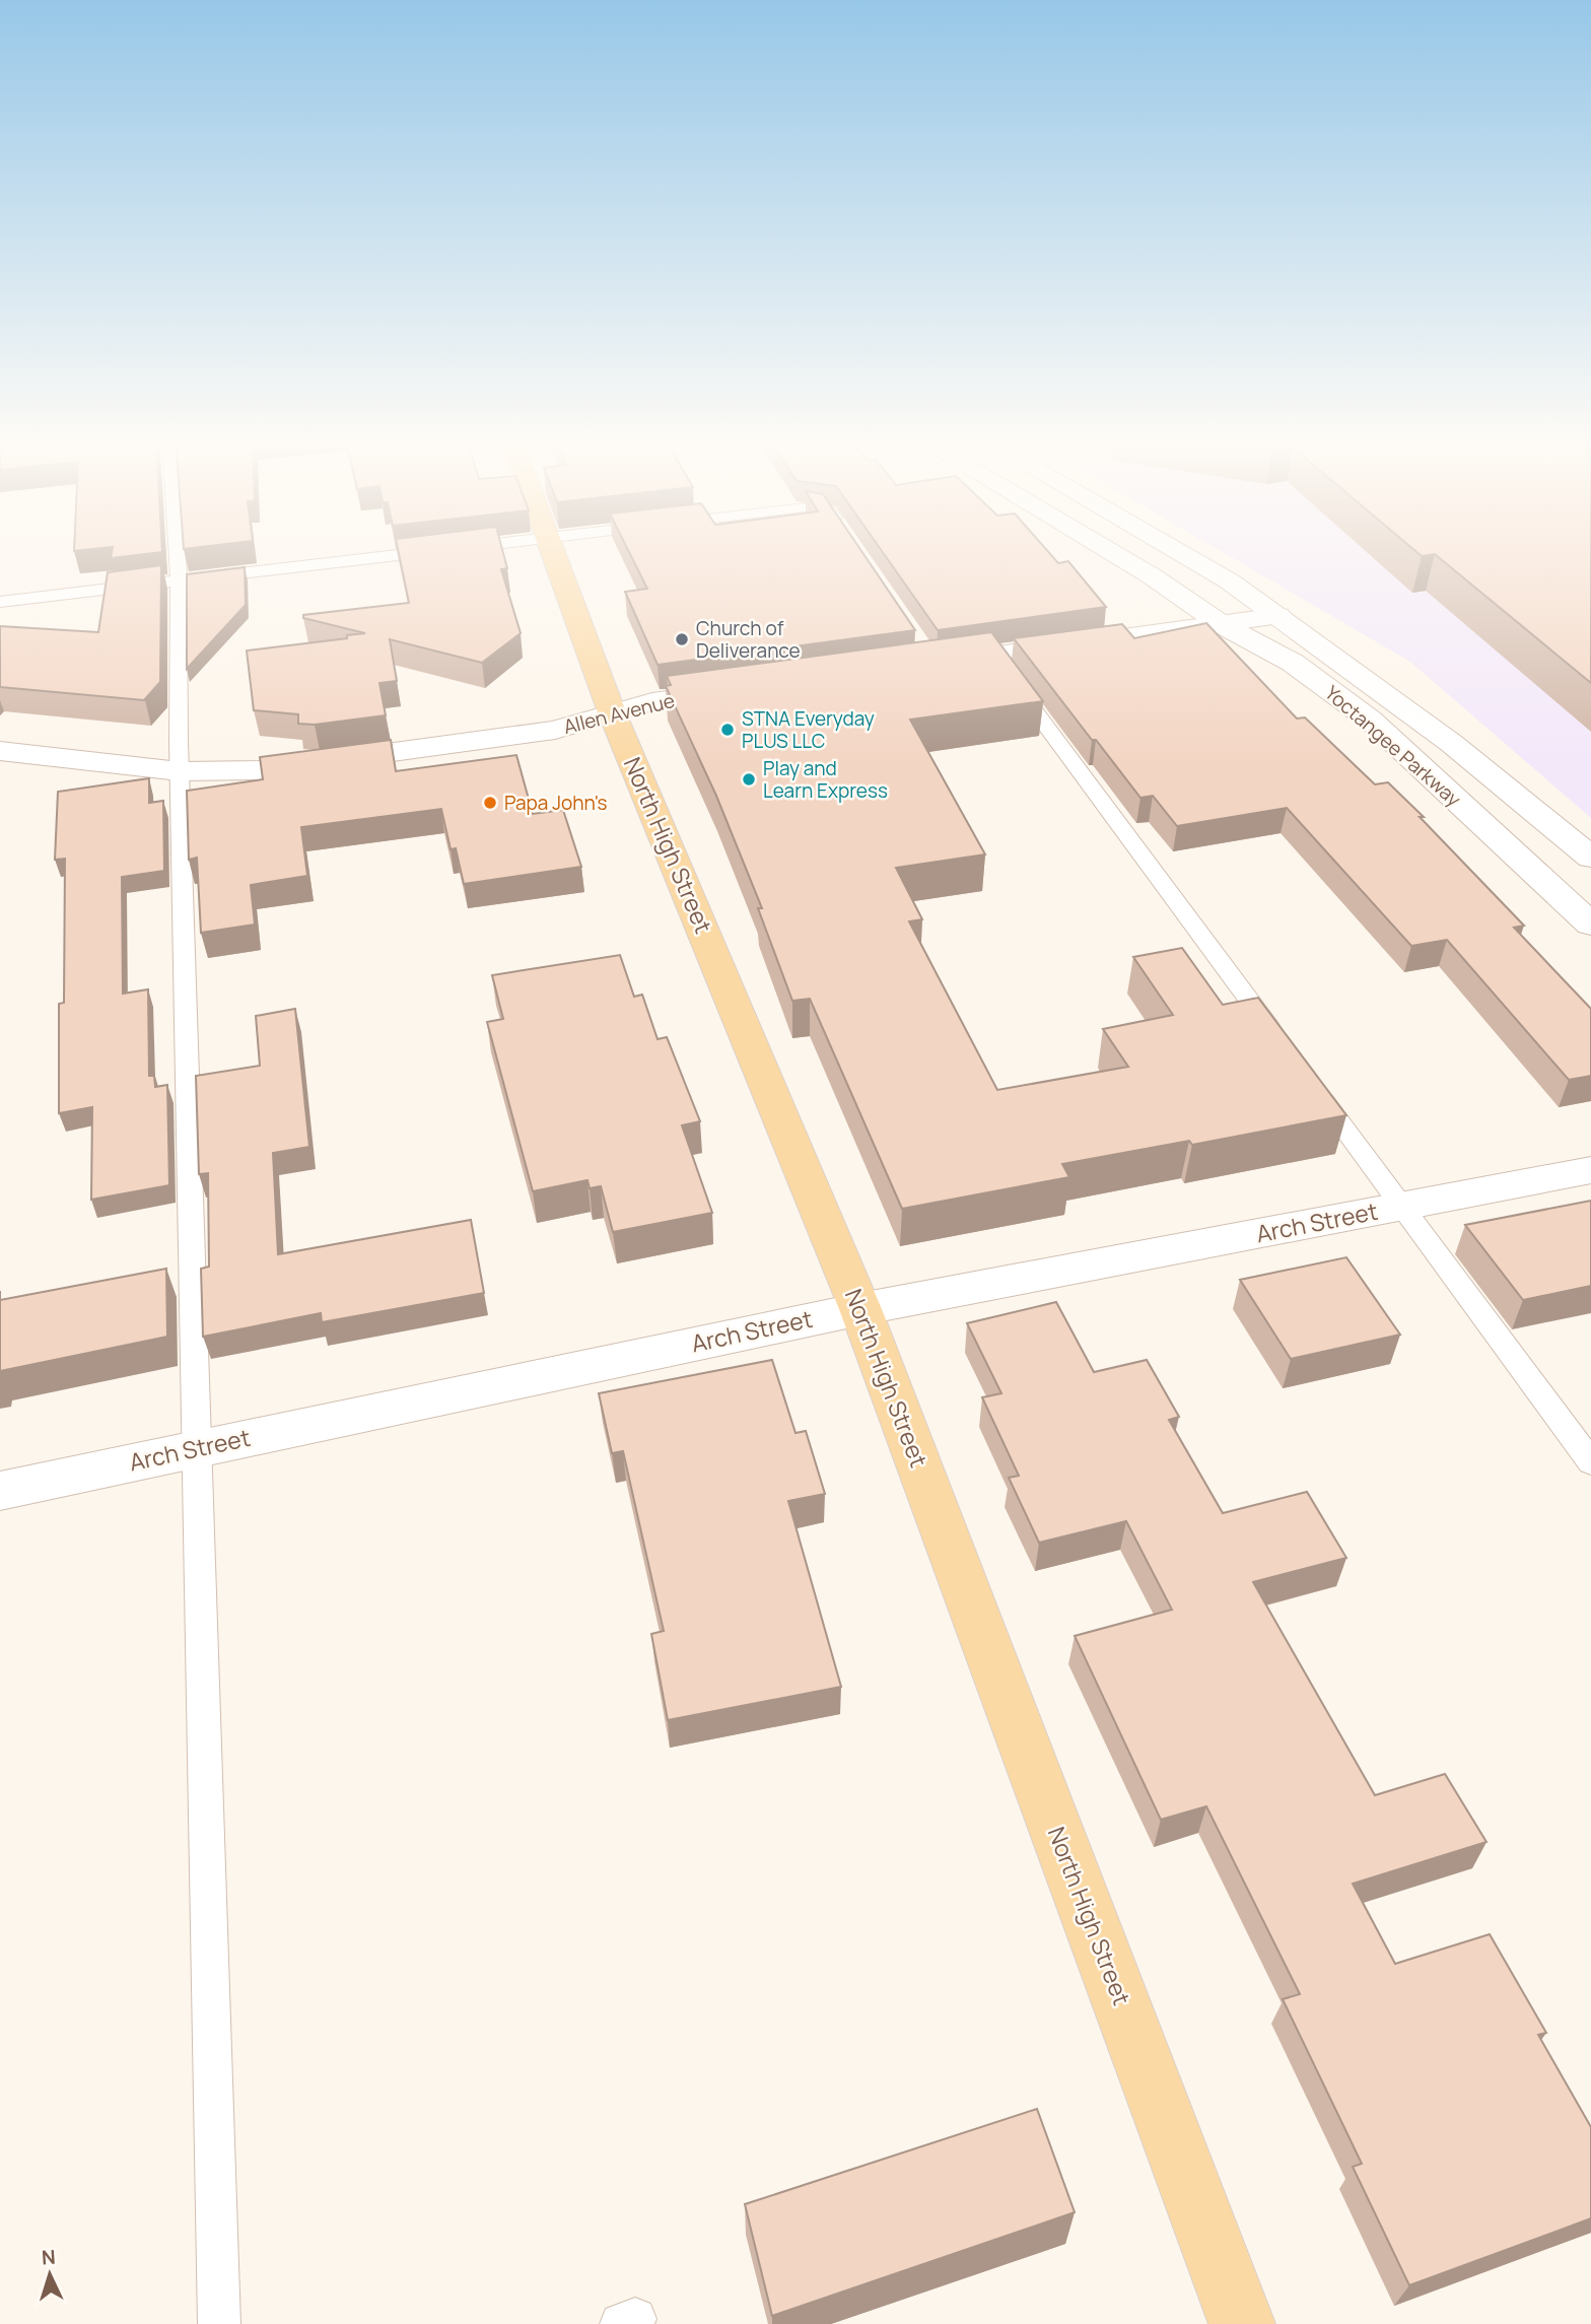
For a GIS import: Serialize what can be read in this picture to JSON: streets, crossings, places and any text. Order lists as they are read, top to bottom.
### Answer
{
  "streets": {
    "main road": ["North High Street"],
    "street": ["Allen Avenue", "Yoctangee Parkway", "Arch Street"]
  },
  "crossings": [
    ["Allen Avenue", "North High Street"],
    ["North High Street", "Arch Street"]
  ],
  "places": [
    "Church of Deliverance",
    "STNA Everyday PLUS LLC",
    "Play and Learn Express",
    "Papa John's"
  ],
  "north": "top"
}
